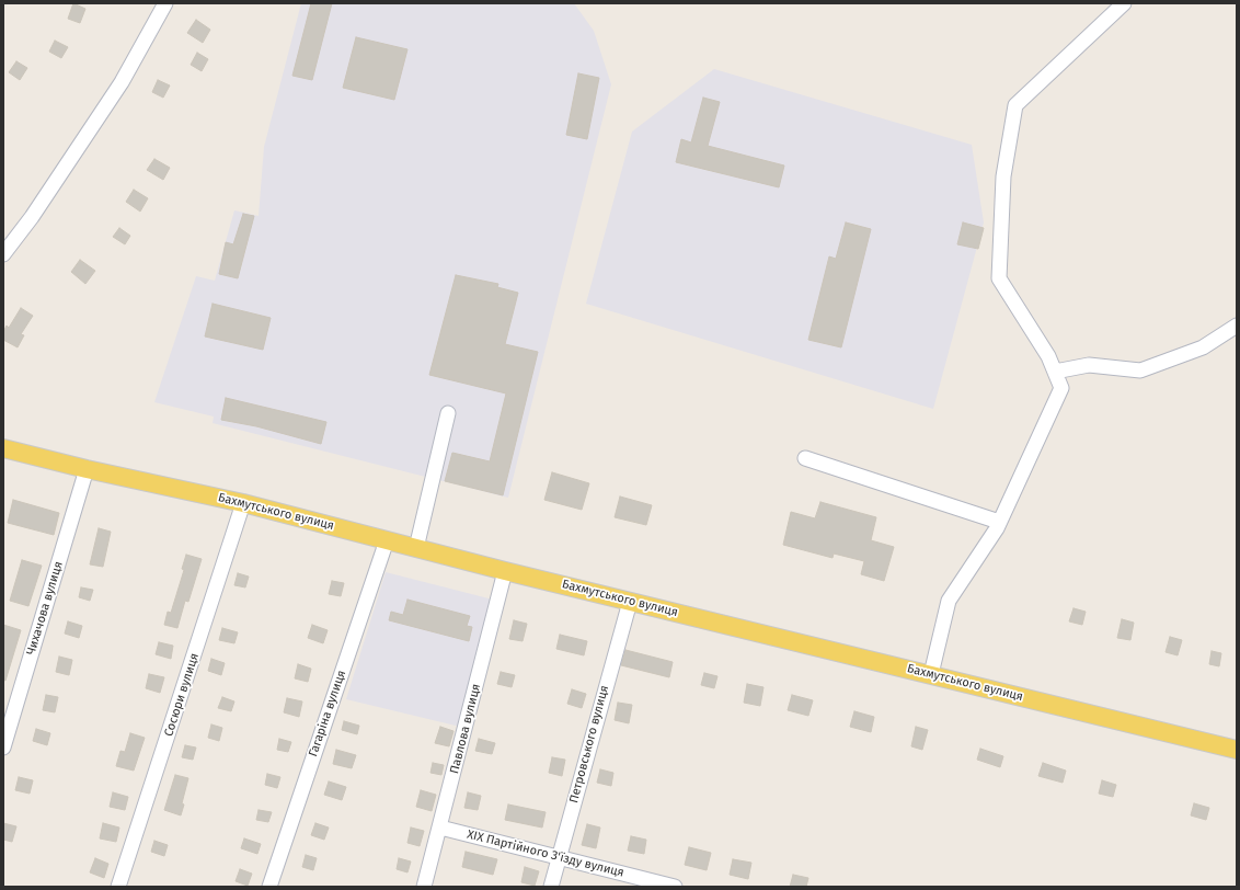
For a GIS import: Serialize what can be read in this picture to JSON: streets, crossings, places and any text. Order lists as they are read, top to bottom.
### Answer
{
  "streets": {
    "main road": ["Бахмутського вулиця"],
    "street": [
      "Чихачова вулиця",
      "Сосюри вулиця",
      "Гагаріна вулиця",
      "Павлова вулиця",
      "Петровського вулиця",
      "XIX Партійного З'їзду вулиця"
    ]
  },
  "crossings": [
    ["Бахмутського вулиця", "Чихачова вулиця"],
    ["Бахмутського вулиця", "Сосюри вулиця"],
    ["Бахмутського вулиця", "Гагаріна вулиця"],
    ["Бахмутського вулиця", "Павлова вулиця"],
    ["Бахмутського вулиця", "Петровського вулиця"],
    ["Павлова вулиця", "XIX Партійного З'їзду вулиця"],
    ["Петровського вулиця", "XIX Партійного З'їзду вулиця"]
  ]
}
